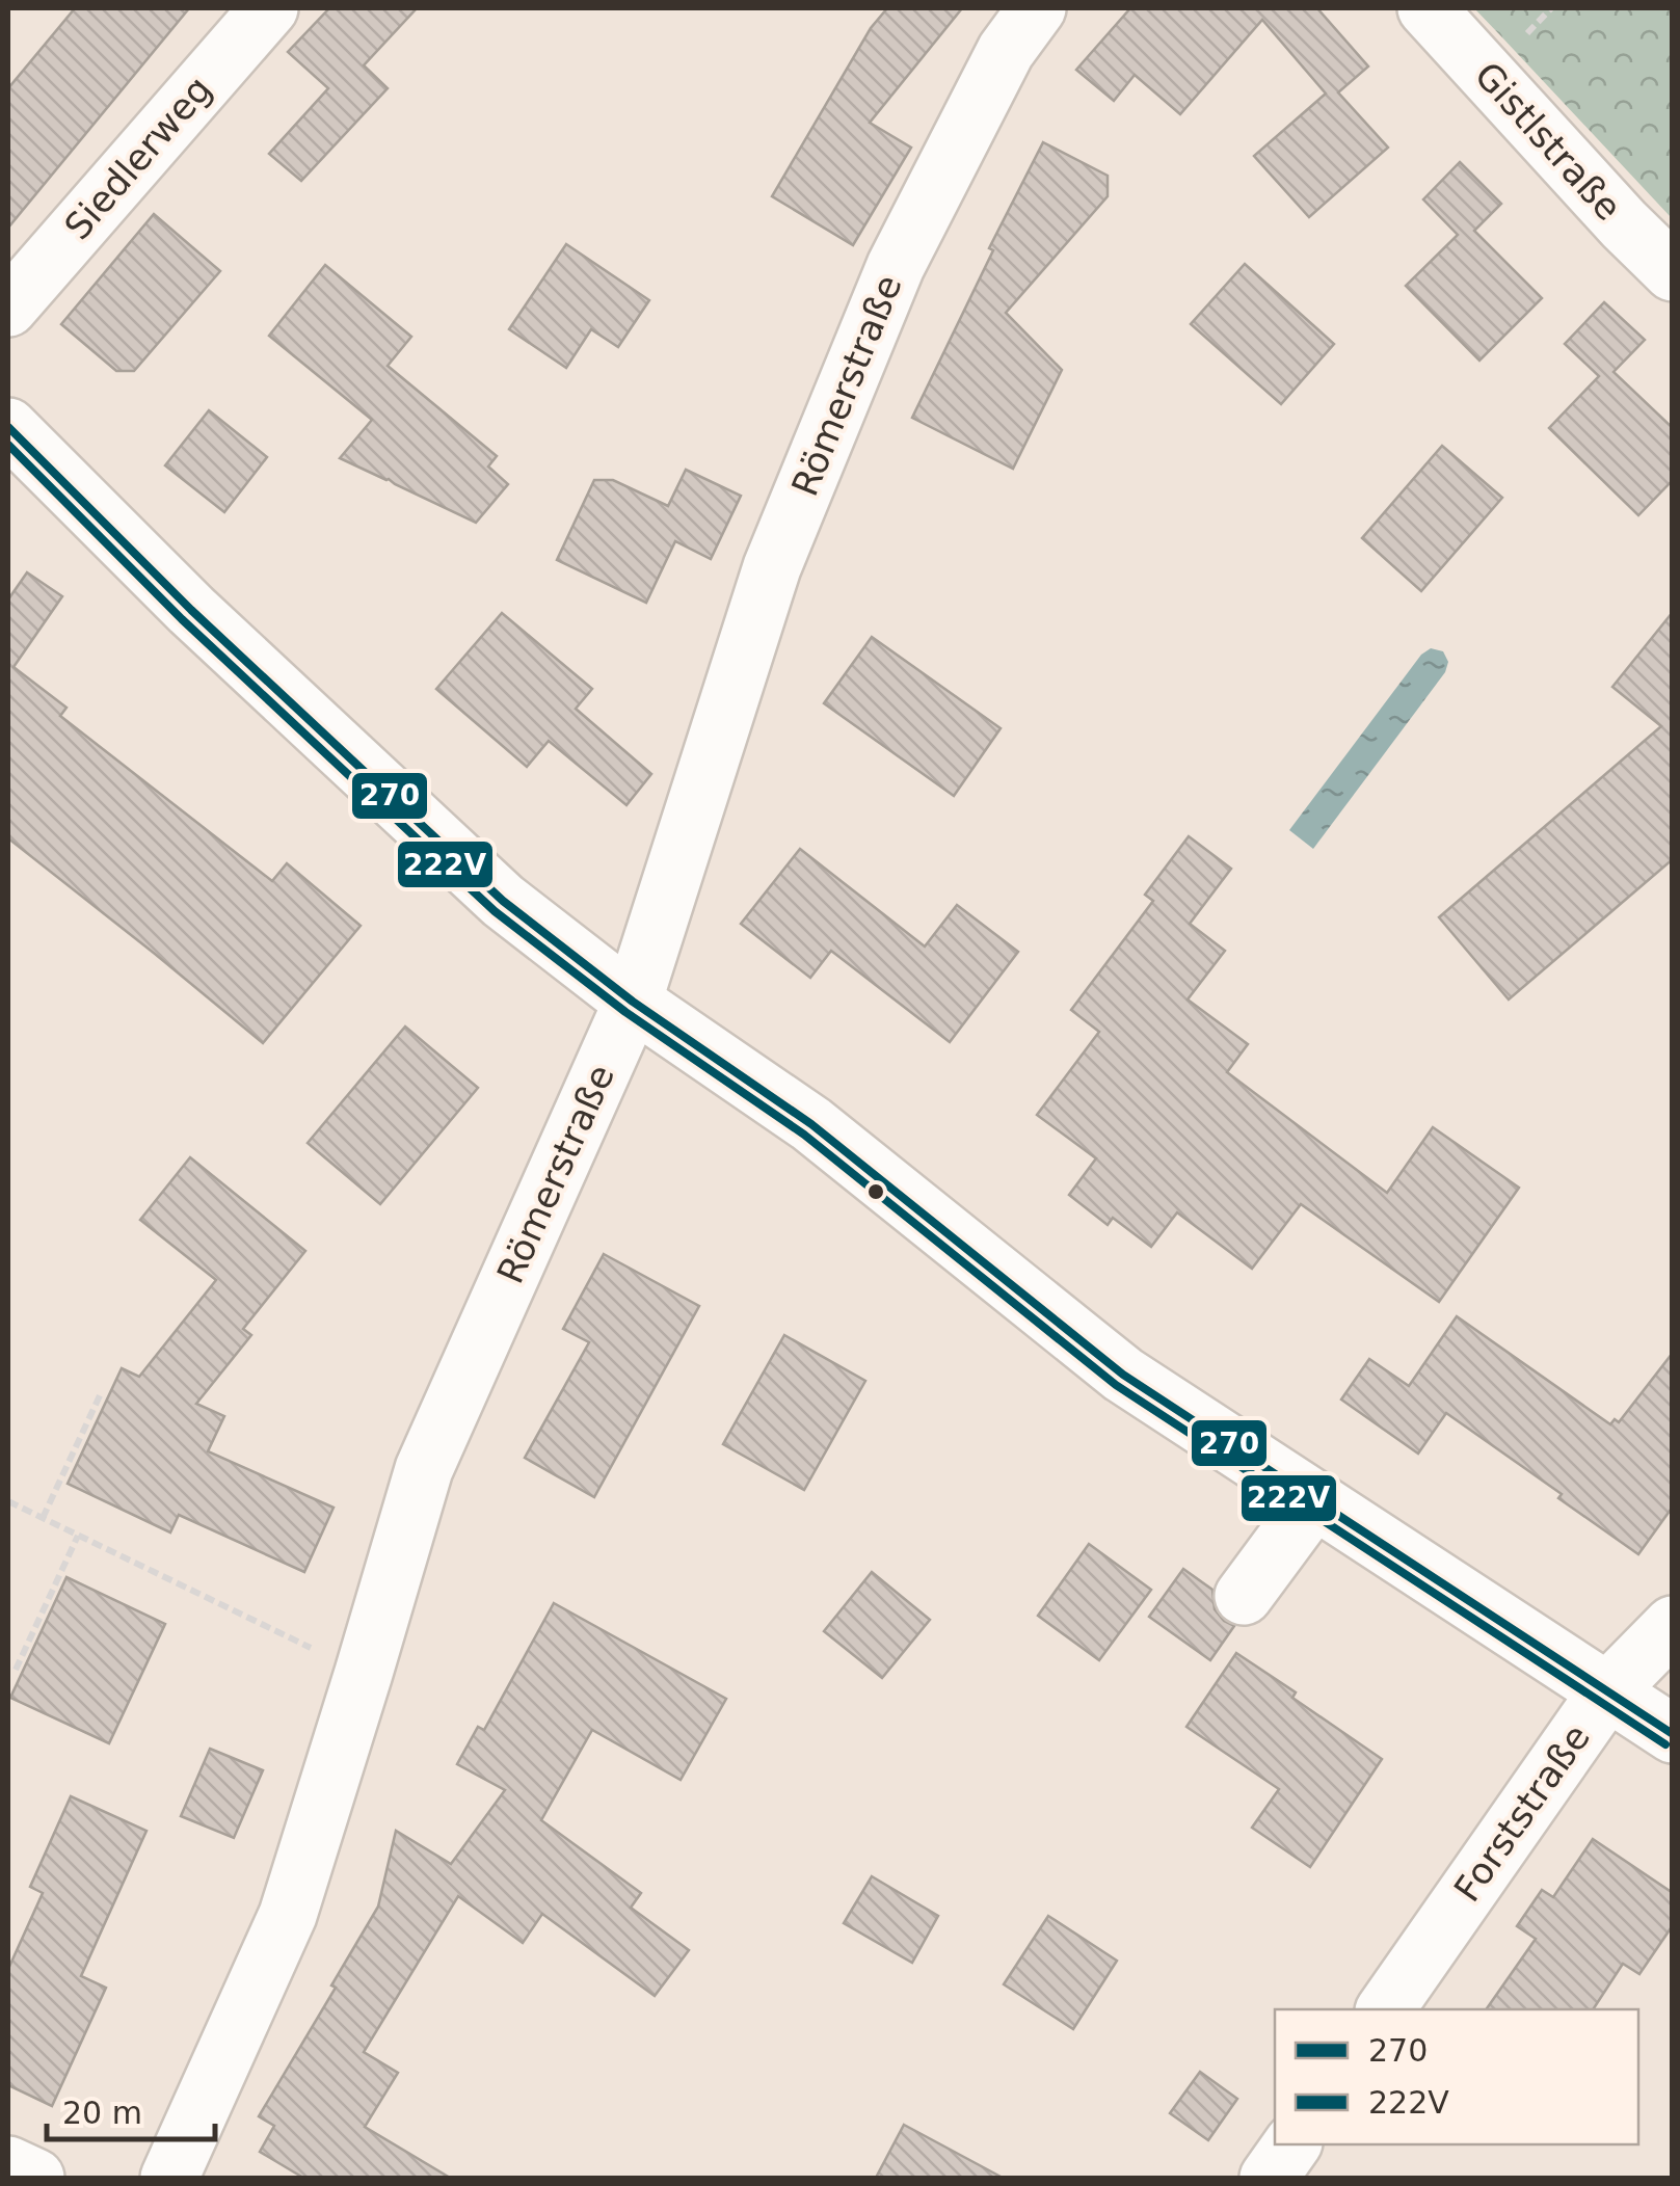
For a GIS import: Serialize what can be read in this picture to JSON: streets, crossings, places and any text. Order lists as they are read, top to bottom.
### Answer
{
  "streets": {
    "street": [
      "Gistlstraße",
      "Siedlerweg",
      "Römerstraße",
      "Forststraße"
    ]
  },
  "lines": ["transit line 270", "transit line 222V"],
  "legend": ["270", "222V"],
  "scale_bar": "20 m"
}
